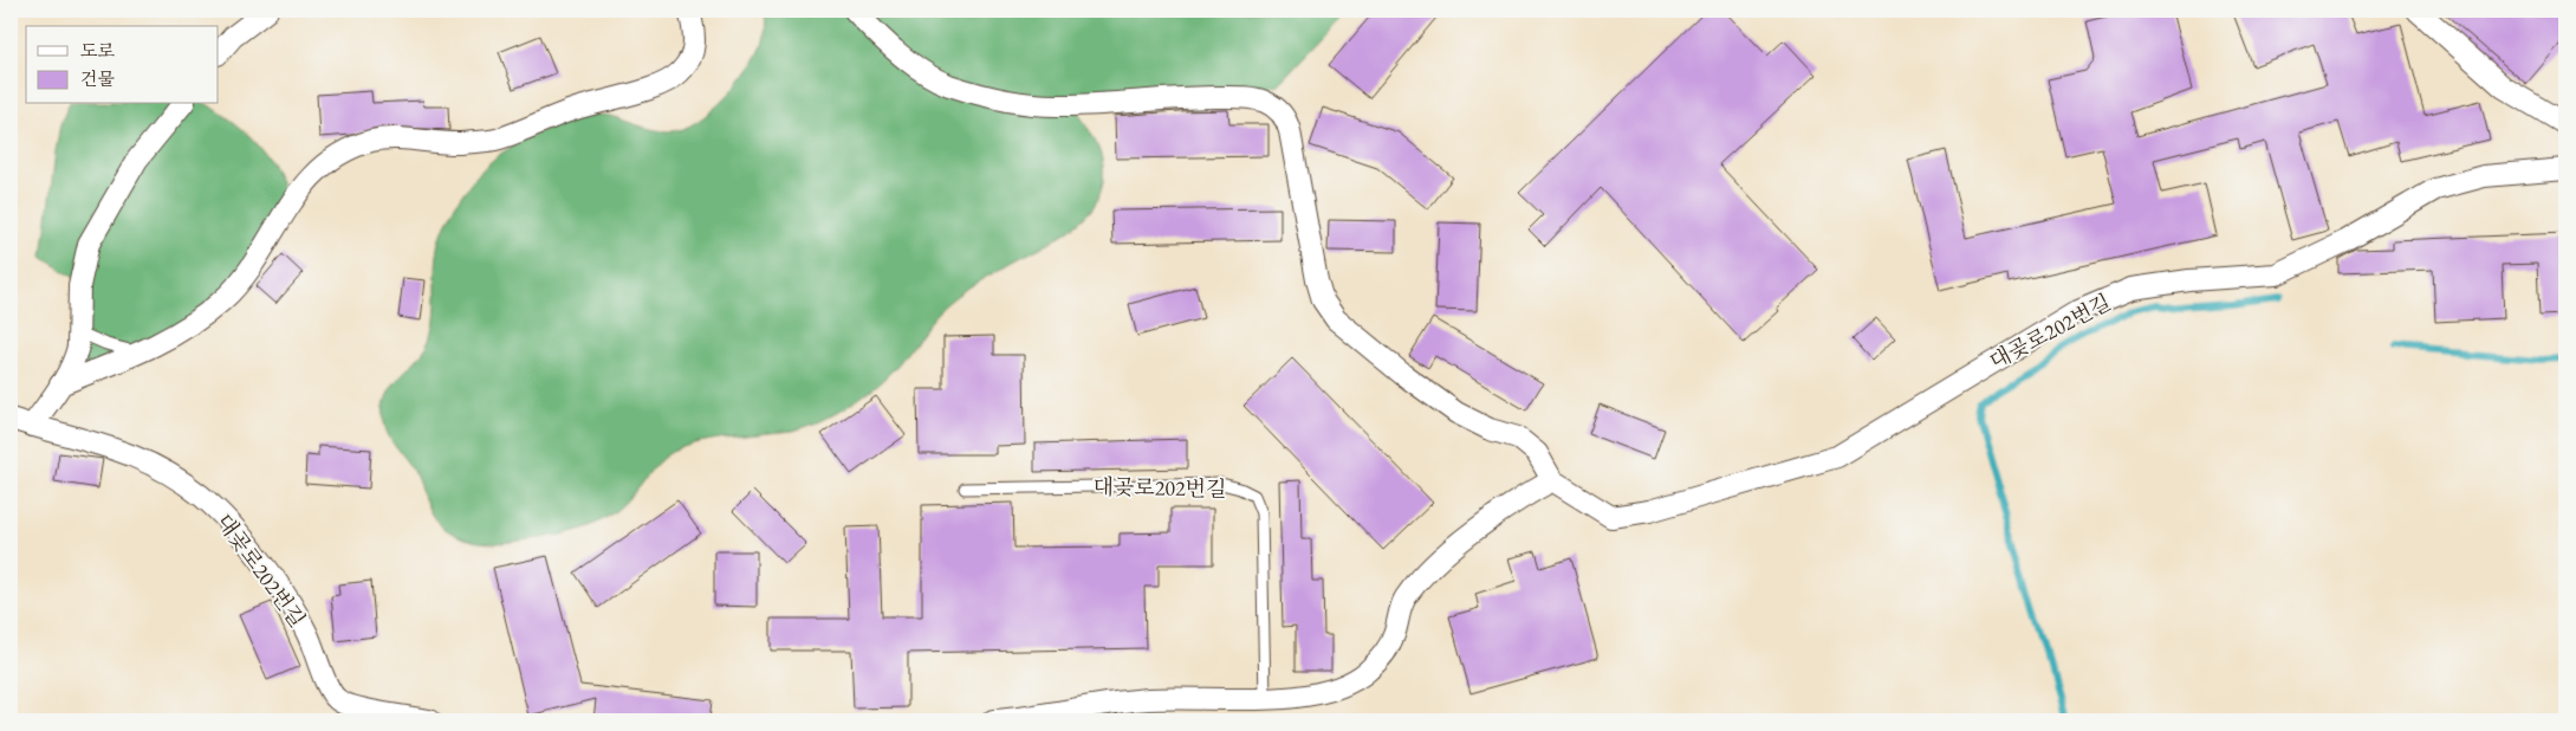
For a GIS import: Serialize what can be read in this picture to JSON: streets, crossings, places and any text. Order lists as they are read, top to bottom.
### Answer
{
  "streets": {
    "street": ["대곶로202번길"]
  },
  "legend": ["도로", "건물"]
}
